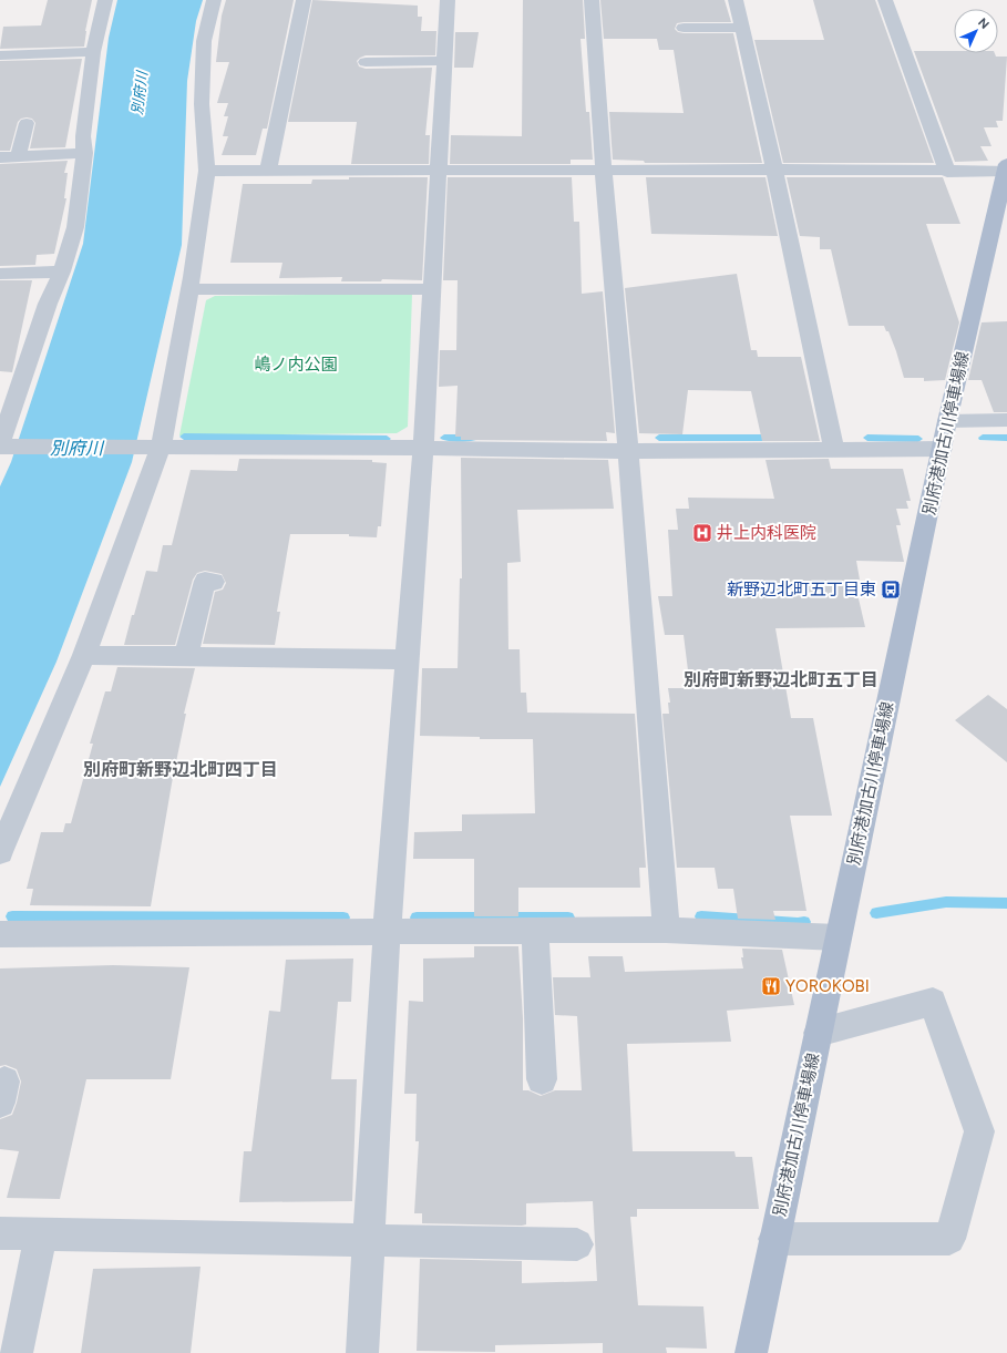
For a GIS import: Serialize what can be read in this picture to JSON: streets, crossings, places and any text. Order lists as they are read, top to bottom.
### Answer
{
  "streets": {
    "main road": ["別府港加古川停車場線"]
  },
  "districts": ["別府町新野辺北町五丁目", "別府町新野辺北町四丁目"],
  "water": ["別府川"],
  "parks": ["嶋ノ内公園"],
  "places": {
    "hospital": ["井上内科医院"],
    "bus stop": ["新野辺北町五丁目東"],
    "restaurant": ["YOROKOBI"]
  },
  "north": "top right"
}
